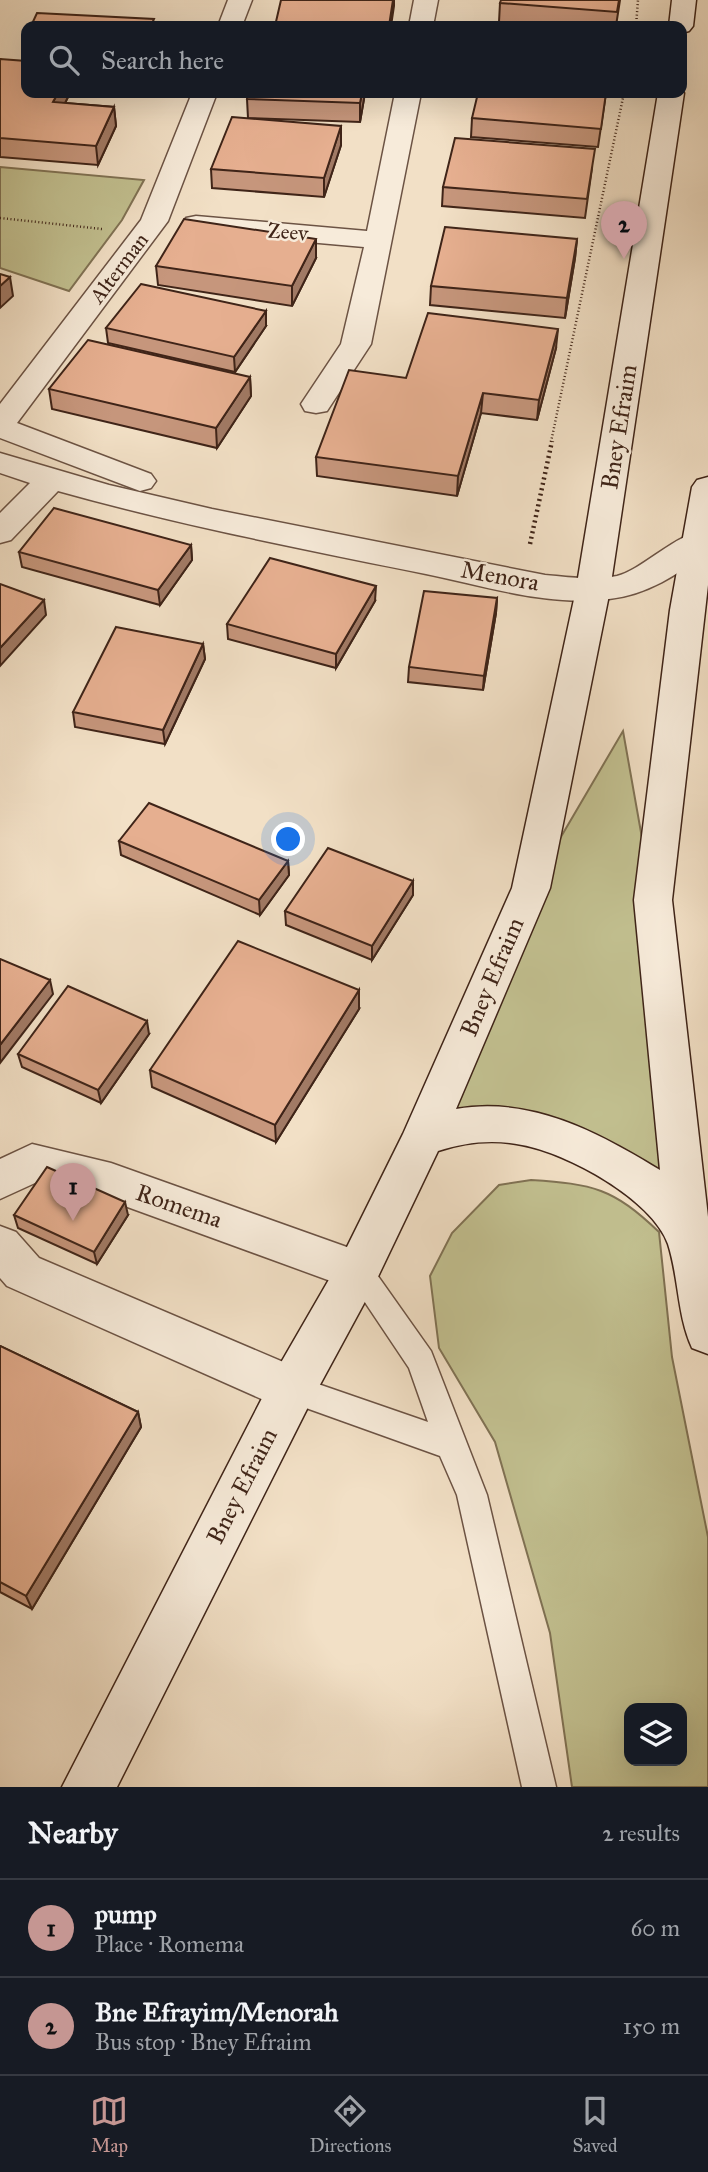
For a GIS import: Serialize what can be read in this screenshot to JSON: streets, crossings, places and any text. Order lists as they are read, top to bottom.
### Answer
{
  "streets": {
    "street": [
      "Zeev",
      "Alterman",
      "Bney Efraim",
      "Menora",
      "Romema"
    ]
  },
  "crossings": [
    ["Zeev", "Alterman"],
    ["Alterman", "Menora"],
    ["Bney Efraim", "Menora"],
    ["Bney Efraim", "Romema"]
  ],
  "page": {
    "search": "Search here",
    "pins": ["2", "1"],
    "heading": ["Nearby", "2 results"],
    "list": [
      {
        "mark": "1",
        "name": "pump",
        "note": "Place · Romema",
        "value": "60 m"
      },
      {
        "mark": "2",
        "name": "Bne Efrayim/Menorah",
        "note": "Bus stop · Bney Efraim",
        "value": "150 m"
      }
    ],
    "nav": ["Map", "Directions", "Saved"]
  }
}
